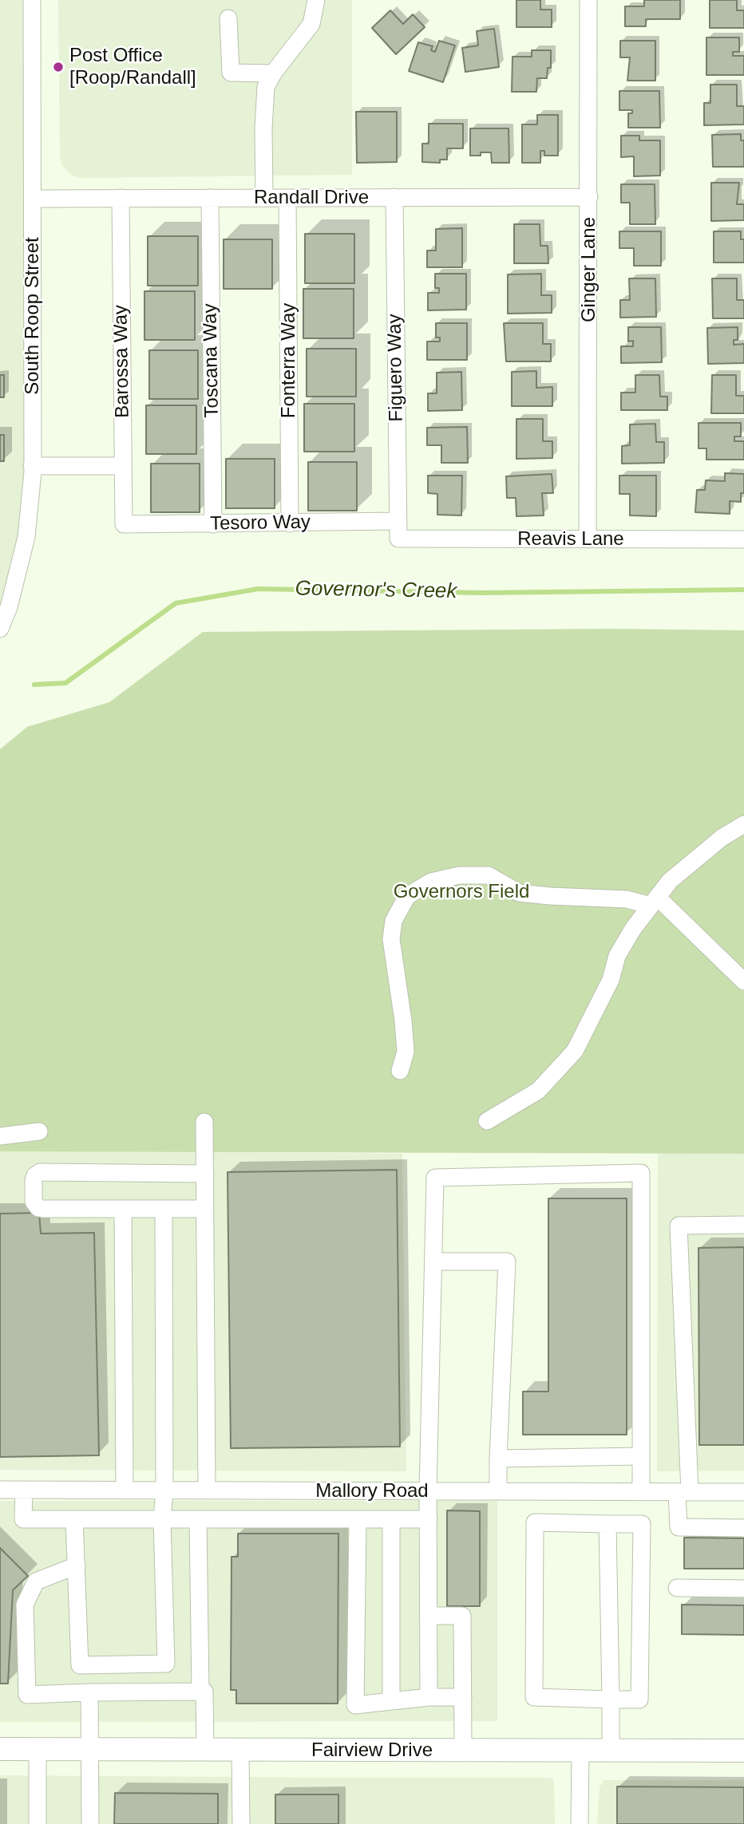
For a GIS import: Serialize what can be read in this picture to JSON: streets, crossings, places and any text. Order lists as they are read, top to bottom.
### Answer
{
  "streets": {
    "main road": ["Fairview Drive"],
    "street": [
      "Randall Drive",
      "Ginger Lane",
      "South Roop Street",
      "Toscana Way",
      "Fonterra Way",
      "Barossa Way",
      "Figuero Way",
      "Tesoro Way",
      "Reavis Lane",
      "Mallory Road"
    ]
  },
  "crossings": [
    ["Randall Drive", "Ginger Lane"],
    ["Randall Drive", "South Roop Street"],
    ["Randall Drive", "Toscana Way"],
    ["Randall Drive", "Fonterra Way"],
    ["Randall Drive", "Barossa Way"],
    ["Randall Drive", "Figuero Way"],
    ["Ginger Lane", "Reavis Lane"],
    ["Toscana Way", "Tesoro Way"],
    ["Fonterra Way", "Tesoro Way"],
    ["Barossa Way", "Tesoro Way"],
    ["Figuero Way", "Tesoro Way"],
    ["Figuero Way", "Reavis Lane"],
    ["Tesoro Way", "Reavis Lane"]
  ],
  "water": ["Governor's Creek"],
  "parks": ["Governors Field"],
  "places": ["Post Office [Roop/Randall]"]
}
